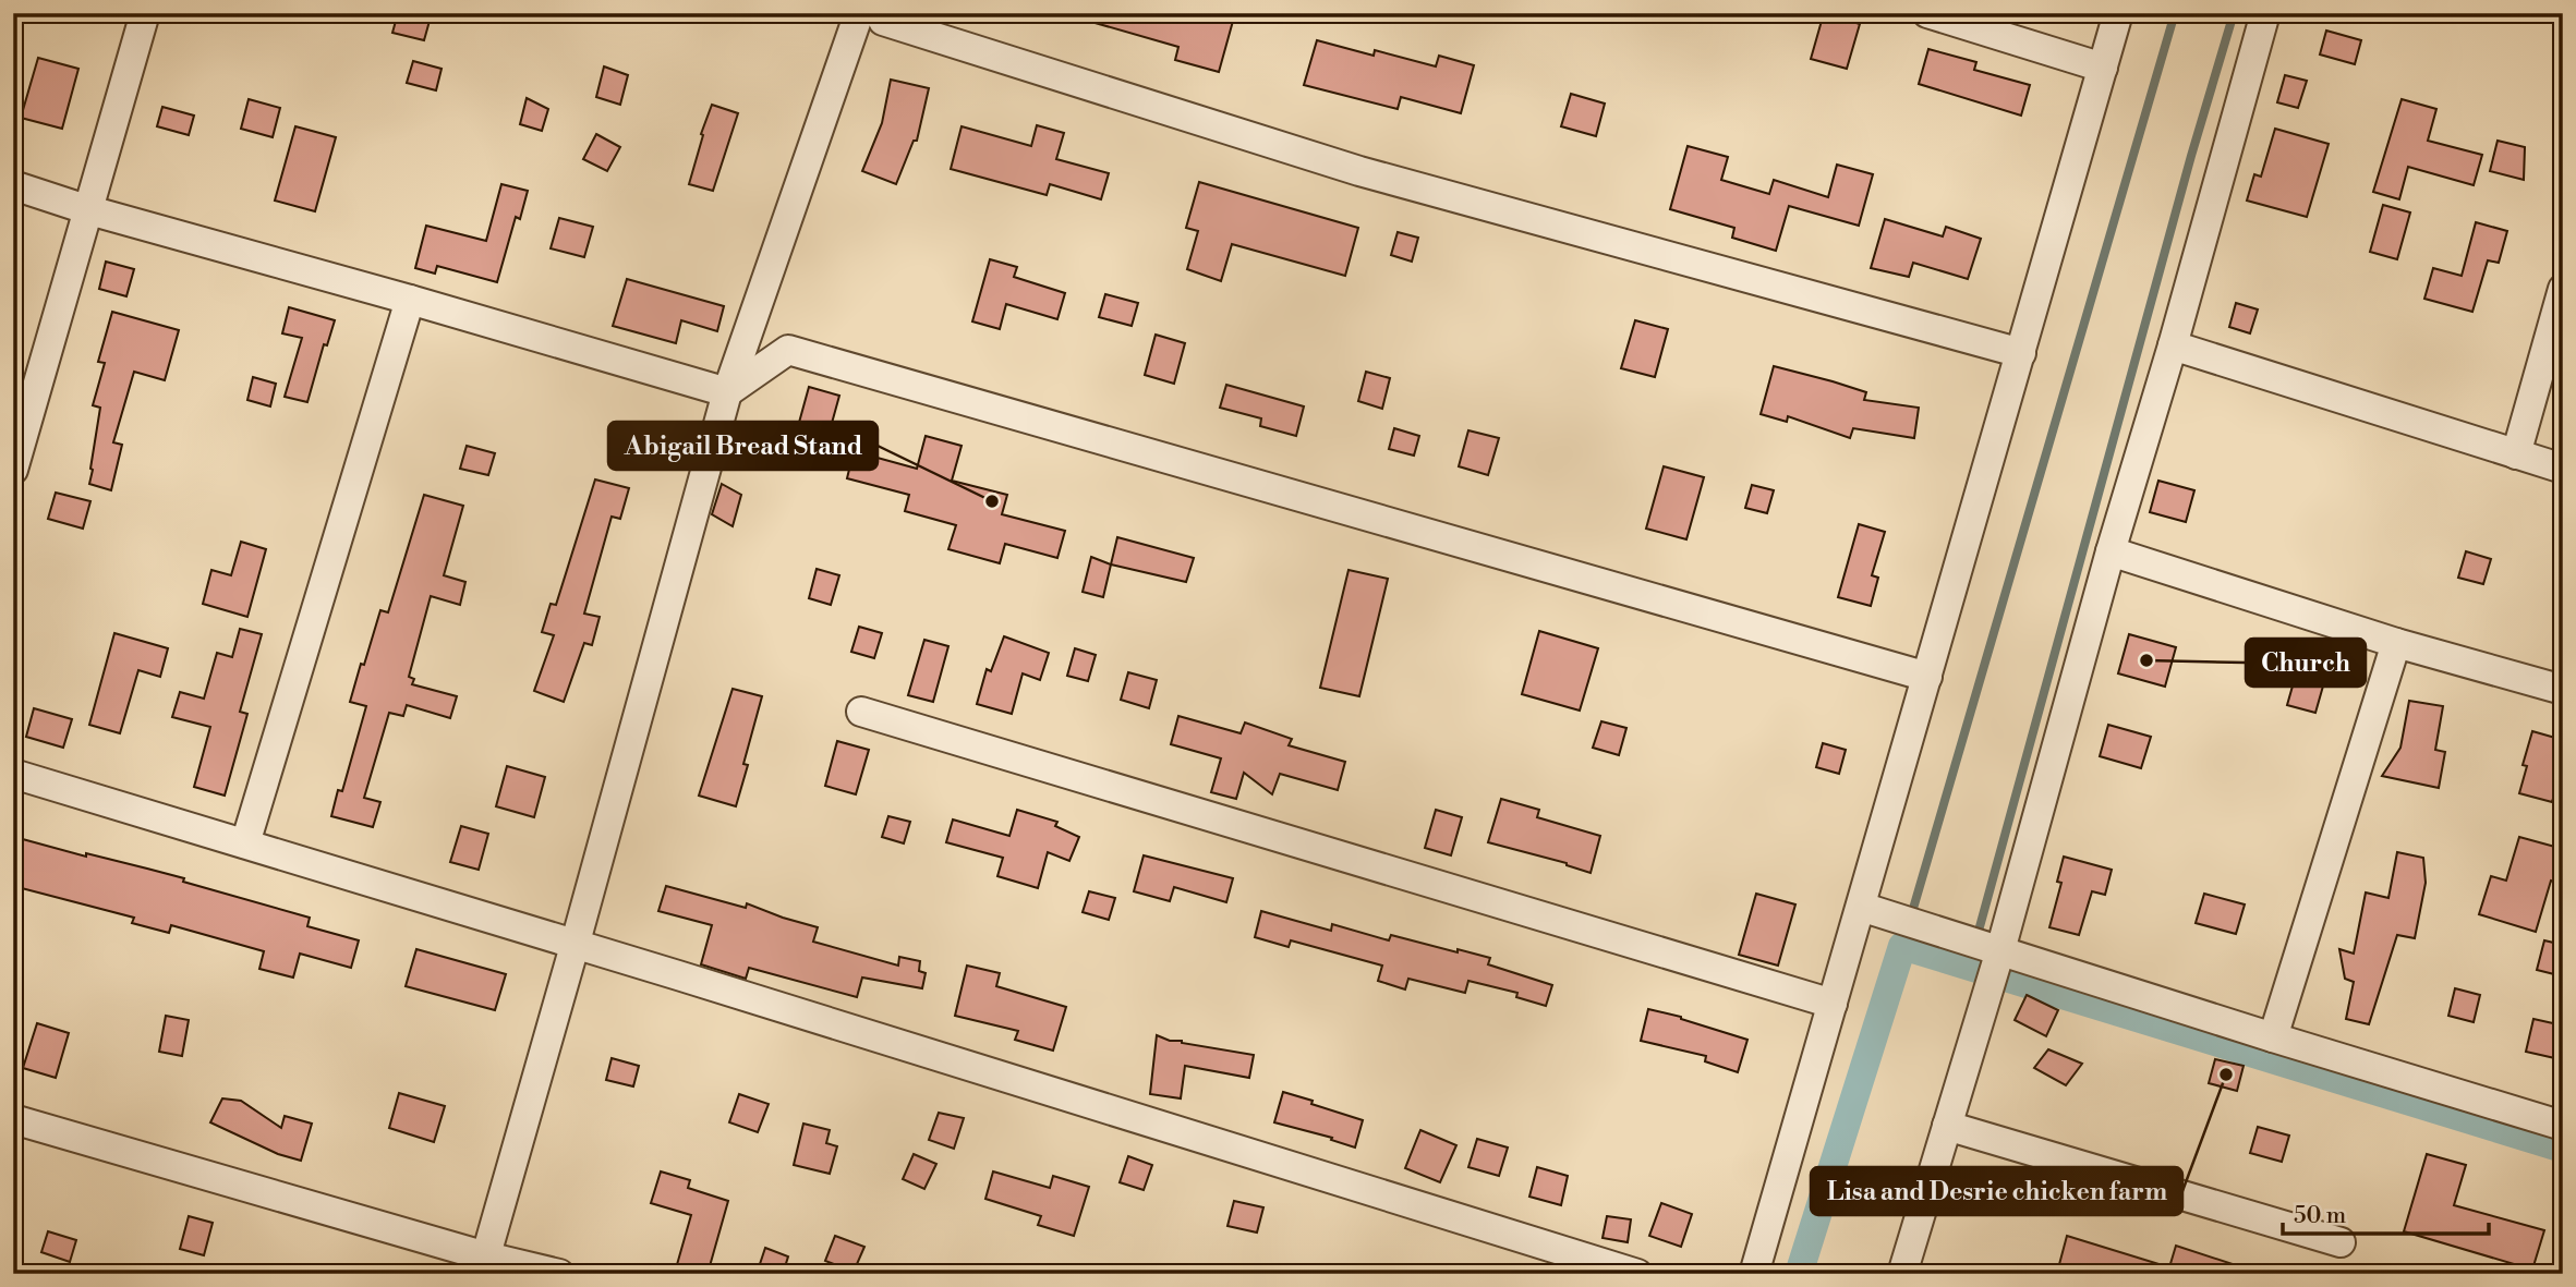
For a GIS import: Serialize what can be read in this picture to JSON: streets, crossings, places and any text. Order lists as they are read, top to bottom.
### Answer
{
  "places": ["Abigail Bread Stand", "Church", "Lisa and Desrie chicken farm"],
  "scale_bar": "50 m"
}
